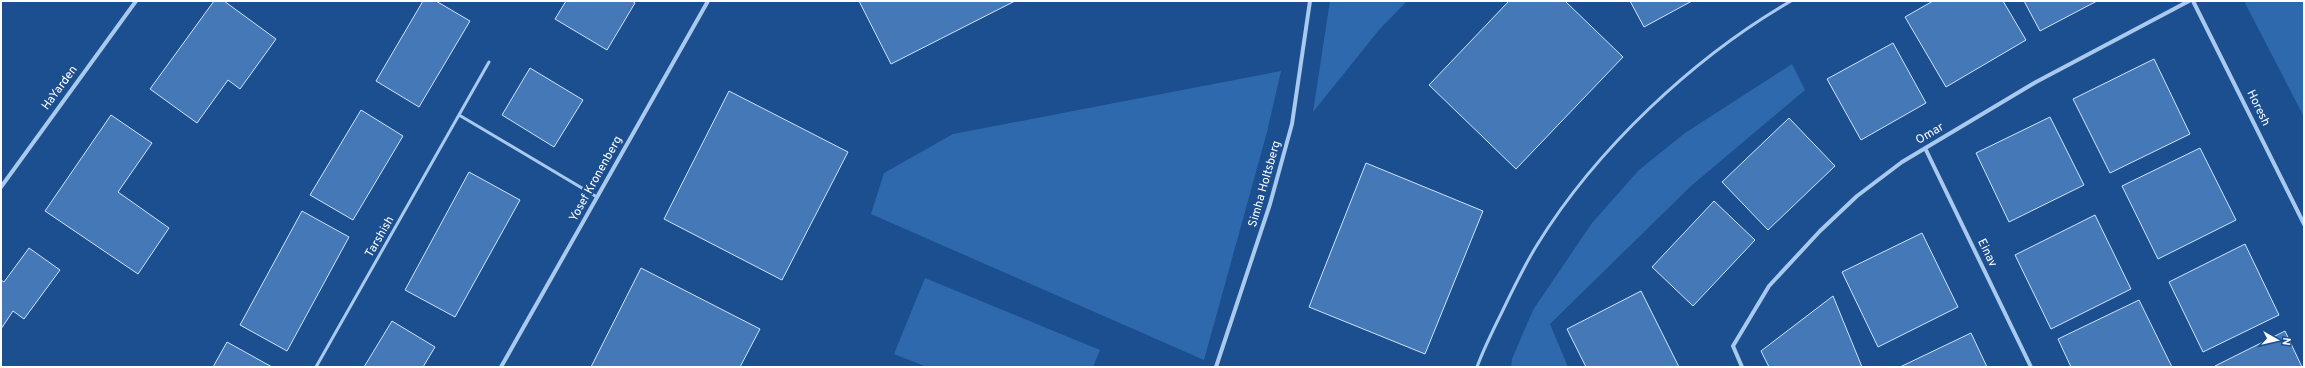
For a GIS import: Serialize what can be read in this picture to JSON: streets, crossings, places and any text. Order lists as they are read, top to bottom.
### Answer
{
  "streets": {
    "street": [
      "HaYarden",
      "Horesh",
      "Omar",
      "Yosef Kronenberg",
      "Simha Holtsberg",
      "Einav"
    ],
    "lane": ["Tarshish"]
  },
  "crossings": [
    ["Omar", "Einav"]
  ],
  "north": "right"
}
